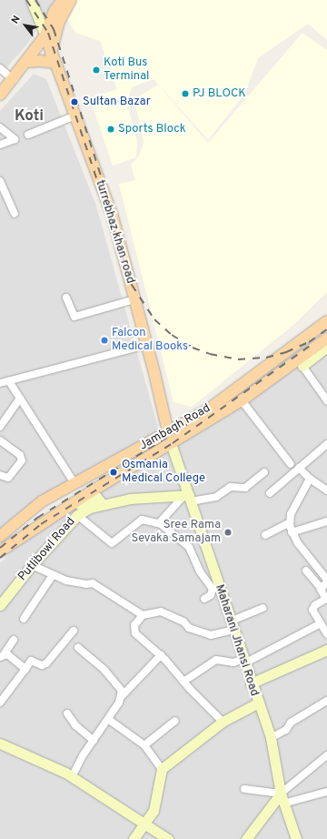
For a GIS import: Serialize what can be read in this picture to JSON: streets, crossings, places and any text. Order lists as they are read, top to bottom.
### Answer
{
  "streets": {
    "main road": ["turrebhaz khan road", "Jambagh Road"],
    "street": ["Putlibowl Road", "Maharani Jhansi Road"]
  },
  "crossings": [
    ["turrebhaz khan road", "Jambagh Road"],
    ["Jambagh Road", "Maharani Jhansi Road"],
    ["Putlibowl Road", "Maharani Jhansi Road"]
  ],
  "districts": ["Koti"],
  "places": [
    "Koti Bus Terminal",
    "PJ BLOCK",
    "Sultan Bazar",
    "Sports Block",
    "Falcon Medical Books",
    "Osmania Medical College",
    "Sree Rama Sevaka Samajam"
  ],
  "north": "top left"
}
